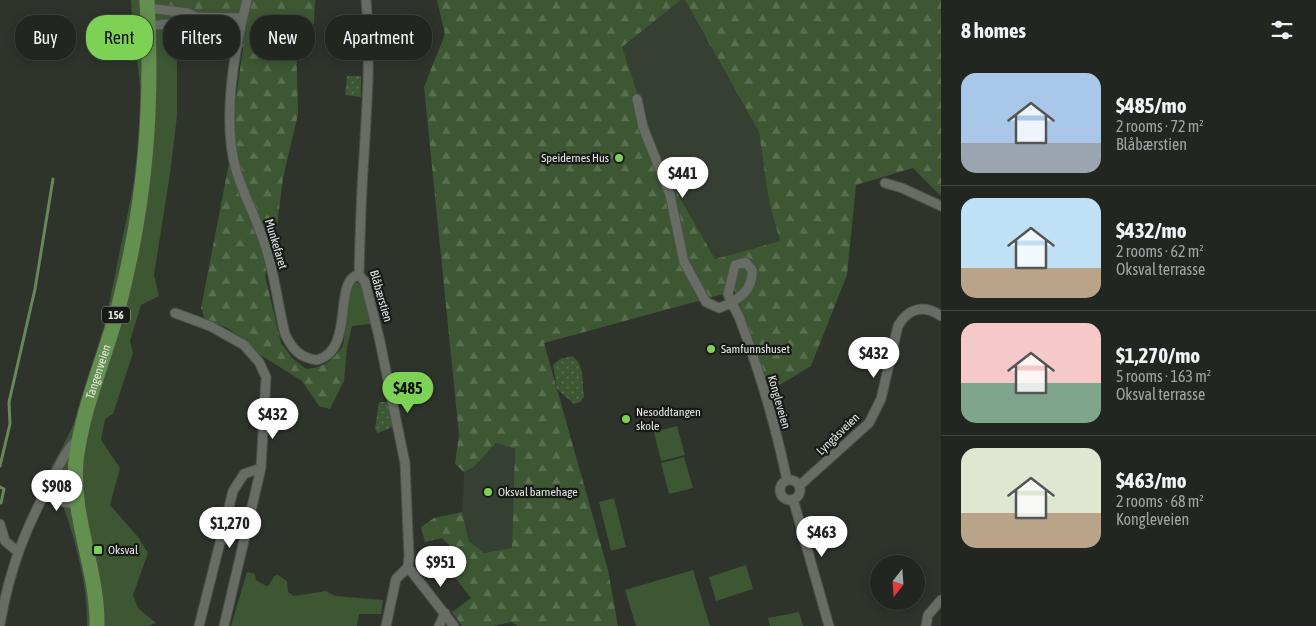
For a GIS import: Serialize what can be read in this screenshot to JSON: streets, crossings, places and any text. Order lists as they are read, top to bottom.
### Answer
{
  "streets": {
    "main road": ["156", "Tangenveien"],
    "street": [
      "Munkefaret",
      "Blåbærstien",
      "Kongleveien",
      "Lyngåsveien"
    ]
  },
  "crossings": [
    ["Munkefaret", "Blåbærstien"],
    ["Kongleveien", "Lyngåsveien"]
  ],
  "places": {
    "other": [
      "Speidernes Hus",
      "Samfunnshuset",
      "Nesoddtangen skole",
      "Oksval barnehage"
    ],
    "transit": ["Oksval"]
  },
  "north": "bottom",
  "page": {
    "heading": "8 homes",
    "chip": [
      "Buy",
      "Rent",
      "Filters",
      "New",
      "Apartment"
    ],
    "list": [
      {
        "name": "$485/mo",
        "note": "2 rooms · 72 m² · Blåbærstien"
      },
      {
        "name": "$432/mo",
        "note": "2 rooms · 62 m² · Oksval terrasse"
      },
      {
        "name": "$1,270/mo",
        "note": "5 rooms · 163 m² · Oksval terrasse"
      },
      {
        "name": "$463/mo",
        "note": "2 rooms · 68 m² · Kongleveien"
      }
    ],
    "price": [
      "$441",
      "$432",
      "$485",
      "$432",
      "$908",
      "$1,270",
      "$463",
      "$951"
    ]
  }
}
